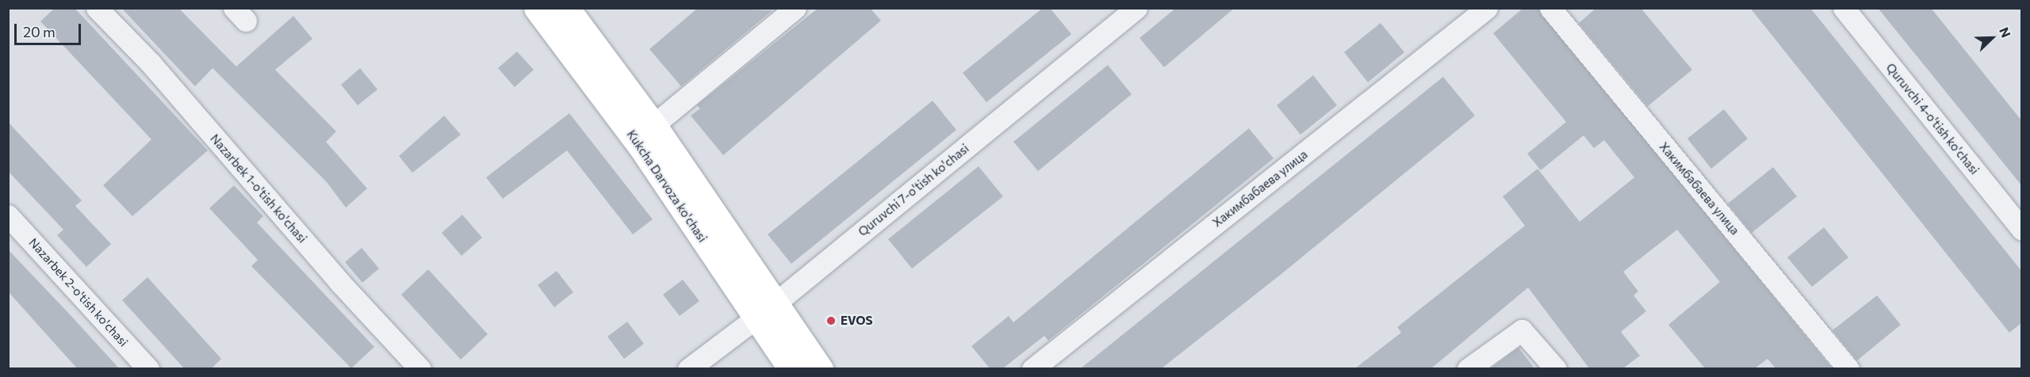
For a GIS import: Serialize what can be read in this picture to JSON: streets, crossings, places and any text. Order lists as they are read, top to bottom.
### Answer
{
  "streets": {
    "main road": ["Kukcha Darvoza ko'chasi"],
    "street": [
      "Quruvchi 4-o'tish ko'chasi",
      "Nazarbek 1-o'tish ko'chasi",
      "Хакимбабаева улица",
      "Quruvchi 7-o'tish ko'chasi",
      "Nazarbek 2-o'tish ko'chasi"
    ]
  },
  "crossings": [
    ["Kukcha Darvoza ko'chasi", "Quruvchi 7-o'tish ko'chasi"]
  ],
  "places": ["EVOS"],
  "scale_bar": "20 m",
  "north": "top right"
}
